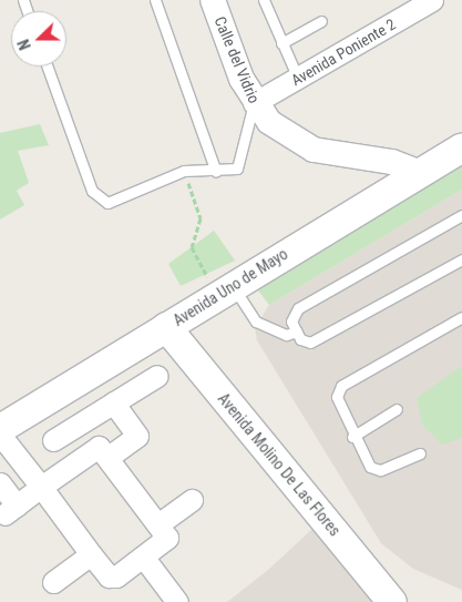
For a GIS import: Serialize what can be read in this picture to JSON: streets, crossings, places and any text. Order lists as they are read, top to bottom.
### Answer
{
  "streets": {
    "main road": ["Avenida Uno de Mayo", "Avenida Molino De Las Flores"],
    "street": ["Avenida Poniente 2", "Calle del Vidrio"]
  },
  "crossings": [
    ["Avenida Poniente 2", "Calle del Vidrio"],
    ["Calle del Vidrio", "Avenida Uno de Mayo"],
    ["Avenida Uno de Mayo", "Avenida Molino De Las Flores"]
  ],
  "north": "left"
}
